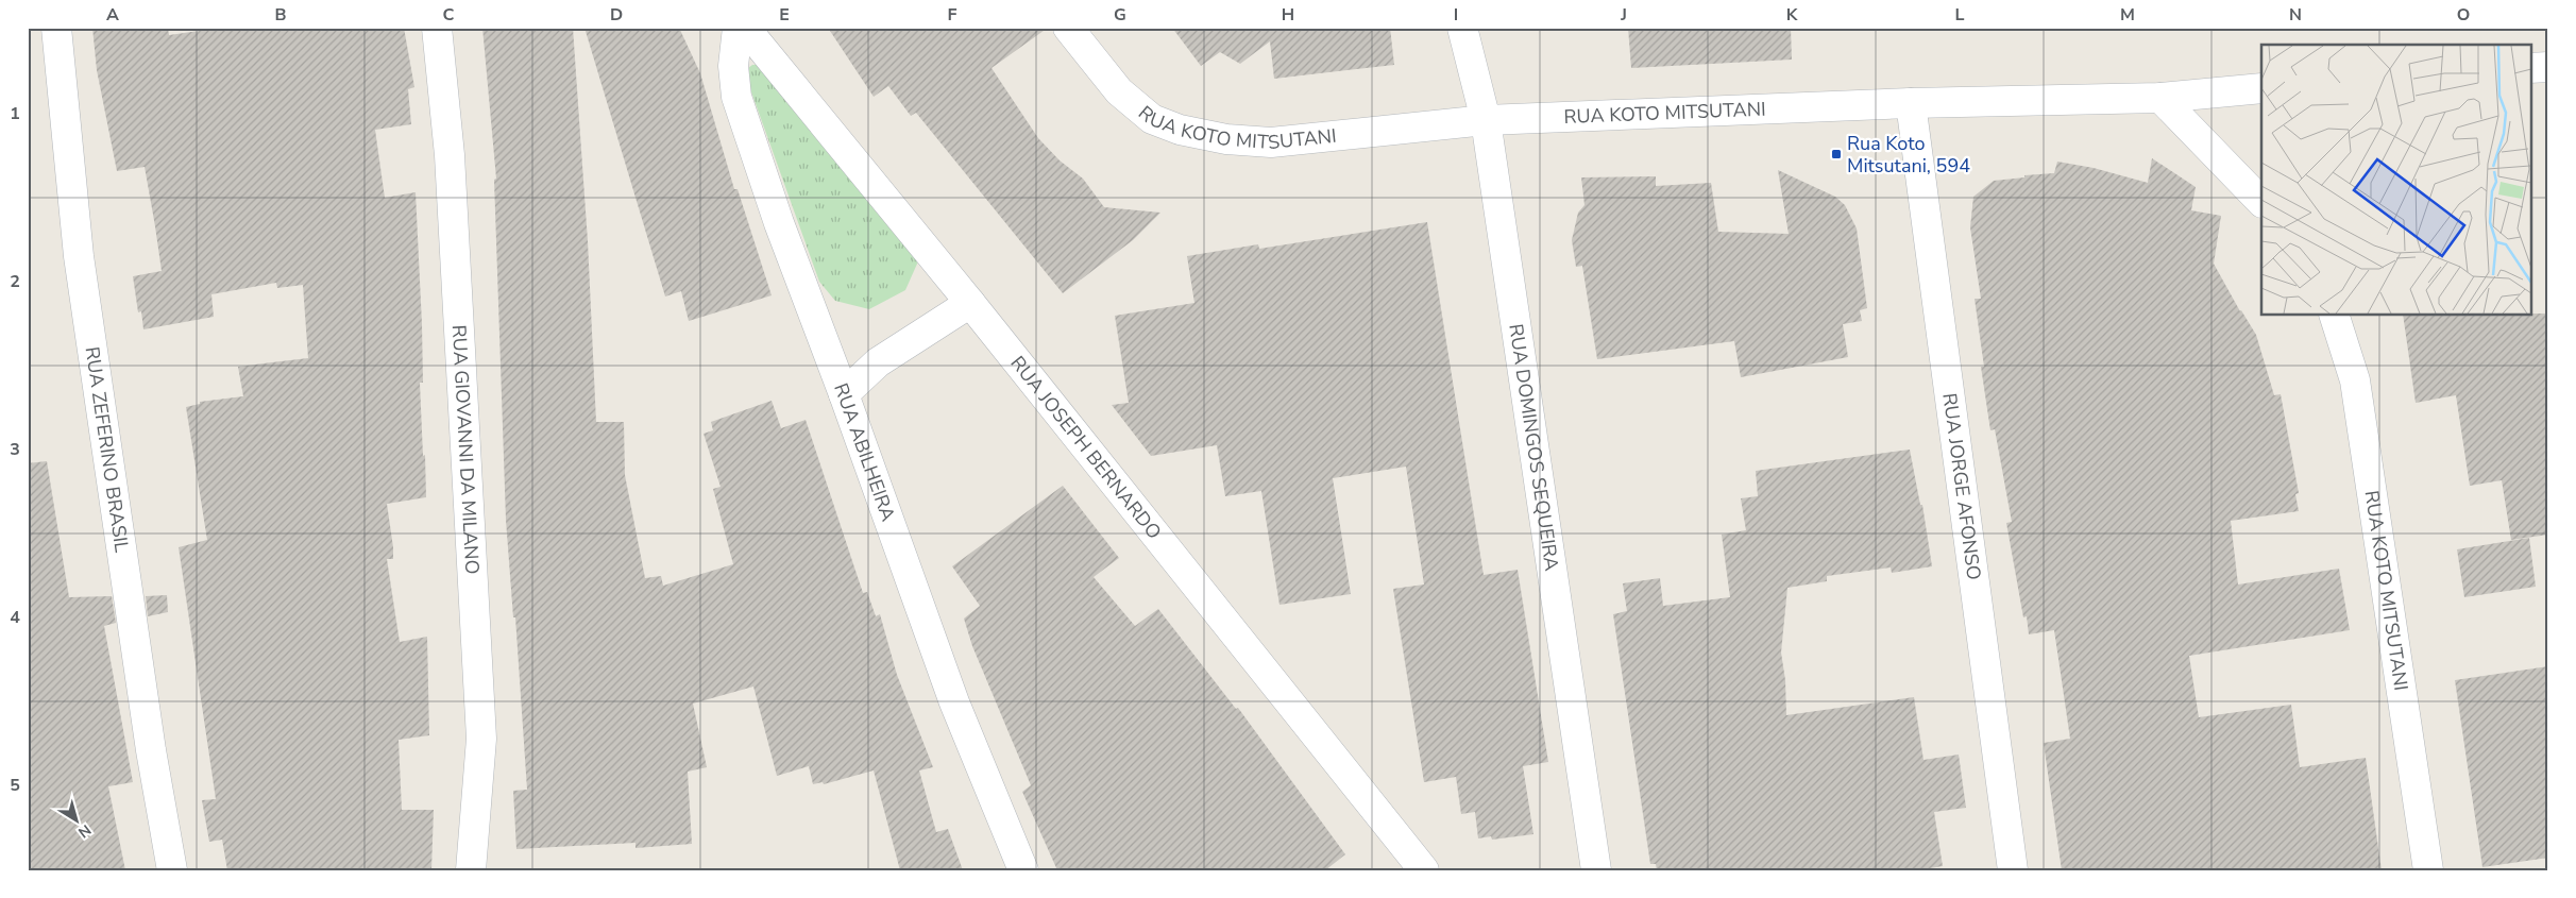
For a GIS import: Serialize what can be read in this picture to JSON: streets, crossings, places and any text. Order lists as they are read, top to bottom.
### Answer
{
  "streets": {
    "street": [
      "RUA KOTO MITSUTANI",
      "RUA JOSEPH BERNARDO",
      "RUA GIOVANNI DA MILANO",
      "RUA DOMINGOS SEQUEIRA",
      "RUA ZEFERINO BRASIL",
      "RUA ABILHEIRA",
      "RUA JORGE AFONSO"
    ]
  },
  "crossings": [
    ["RUA KOTO MITSUTANI", "RUA DOMINGOS SEQUEIRA"],
    ["RUA KOTO MITSUTANI", "RUA JORGE AFONSO"]
  ],
  "places": {
    "transit": ["Rua Koto Mitsutani, 594"]
  },
  "north": "bottom right",
  "grid": {
    "columns": [
      "A",
      "B",
      "C",
      "D",
      "E",
      "F",
      "G",
      "H",
      "I",
      "J",
      "K",
      "L",
      "M",
      "N",
      "O"
    ],
    "rows": [
      "1",
      "2",
      "3",
      "4",
      "5"
    ]
  }
}
